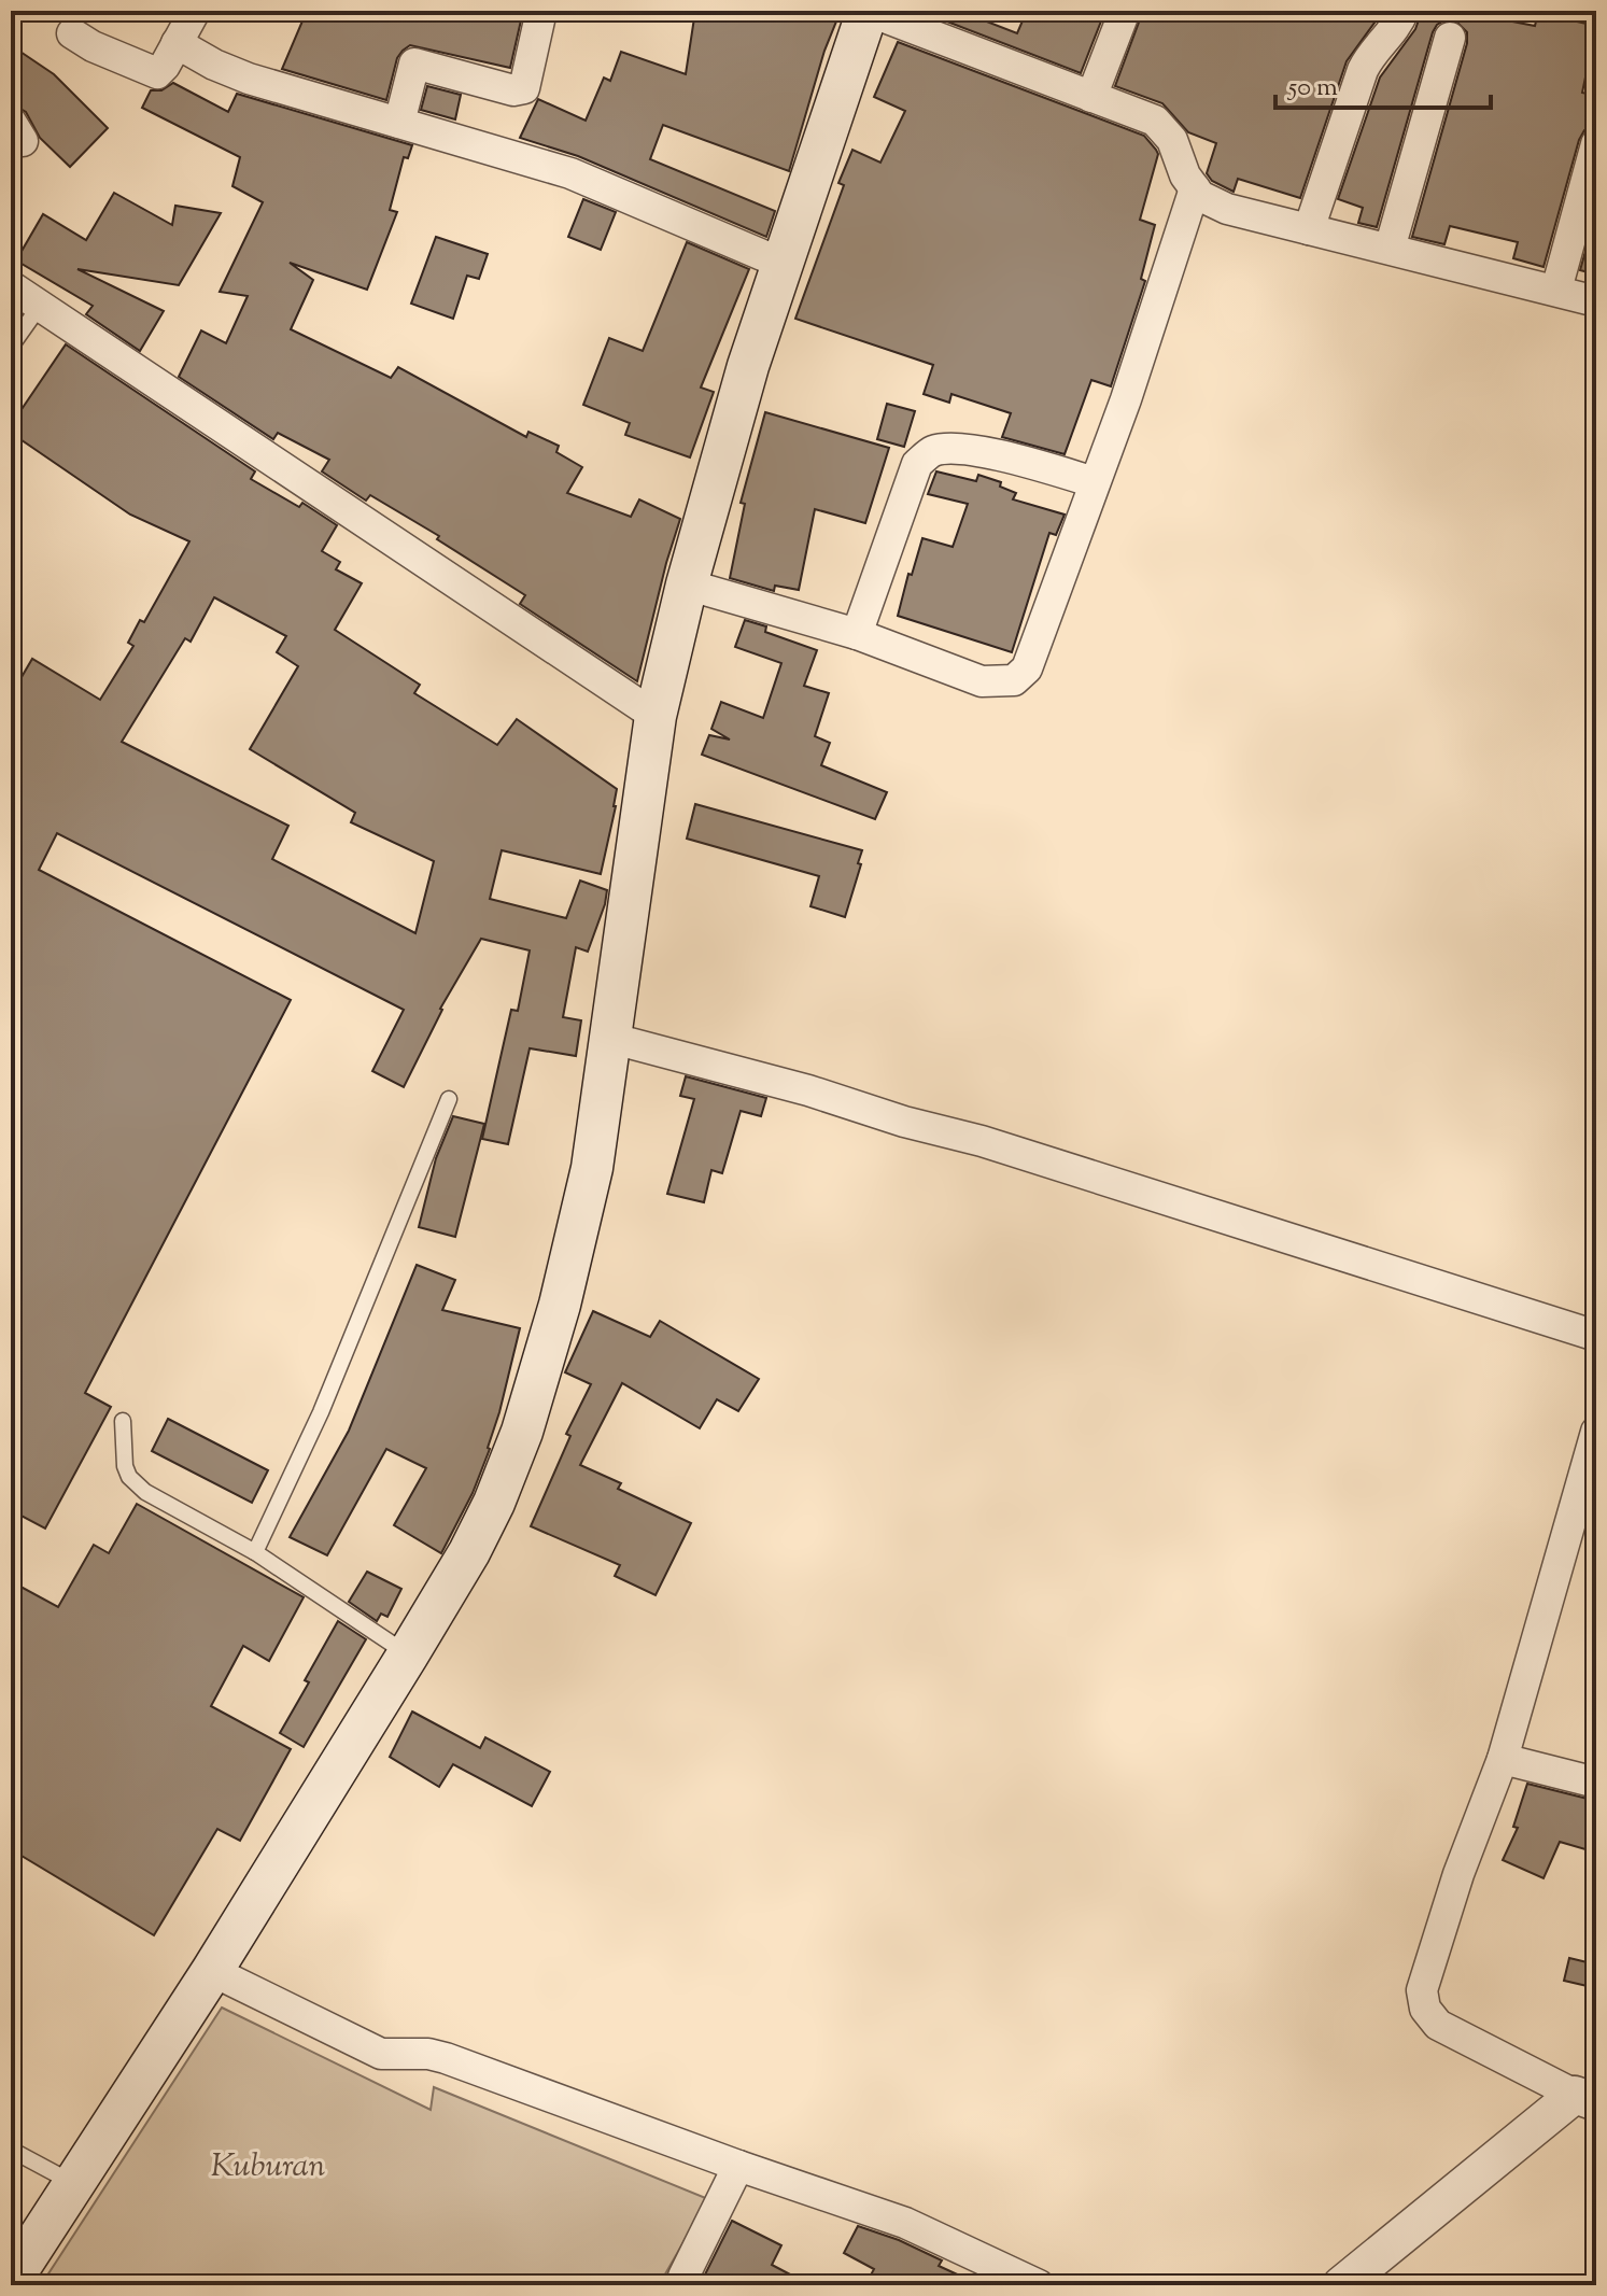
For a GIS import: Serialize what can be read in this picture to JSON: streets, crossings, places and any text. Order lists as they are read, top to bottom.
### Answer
{
  "parks": ["Kuburan"],
  "scale_bar": "50 m"
}
